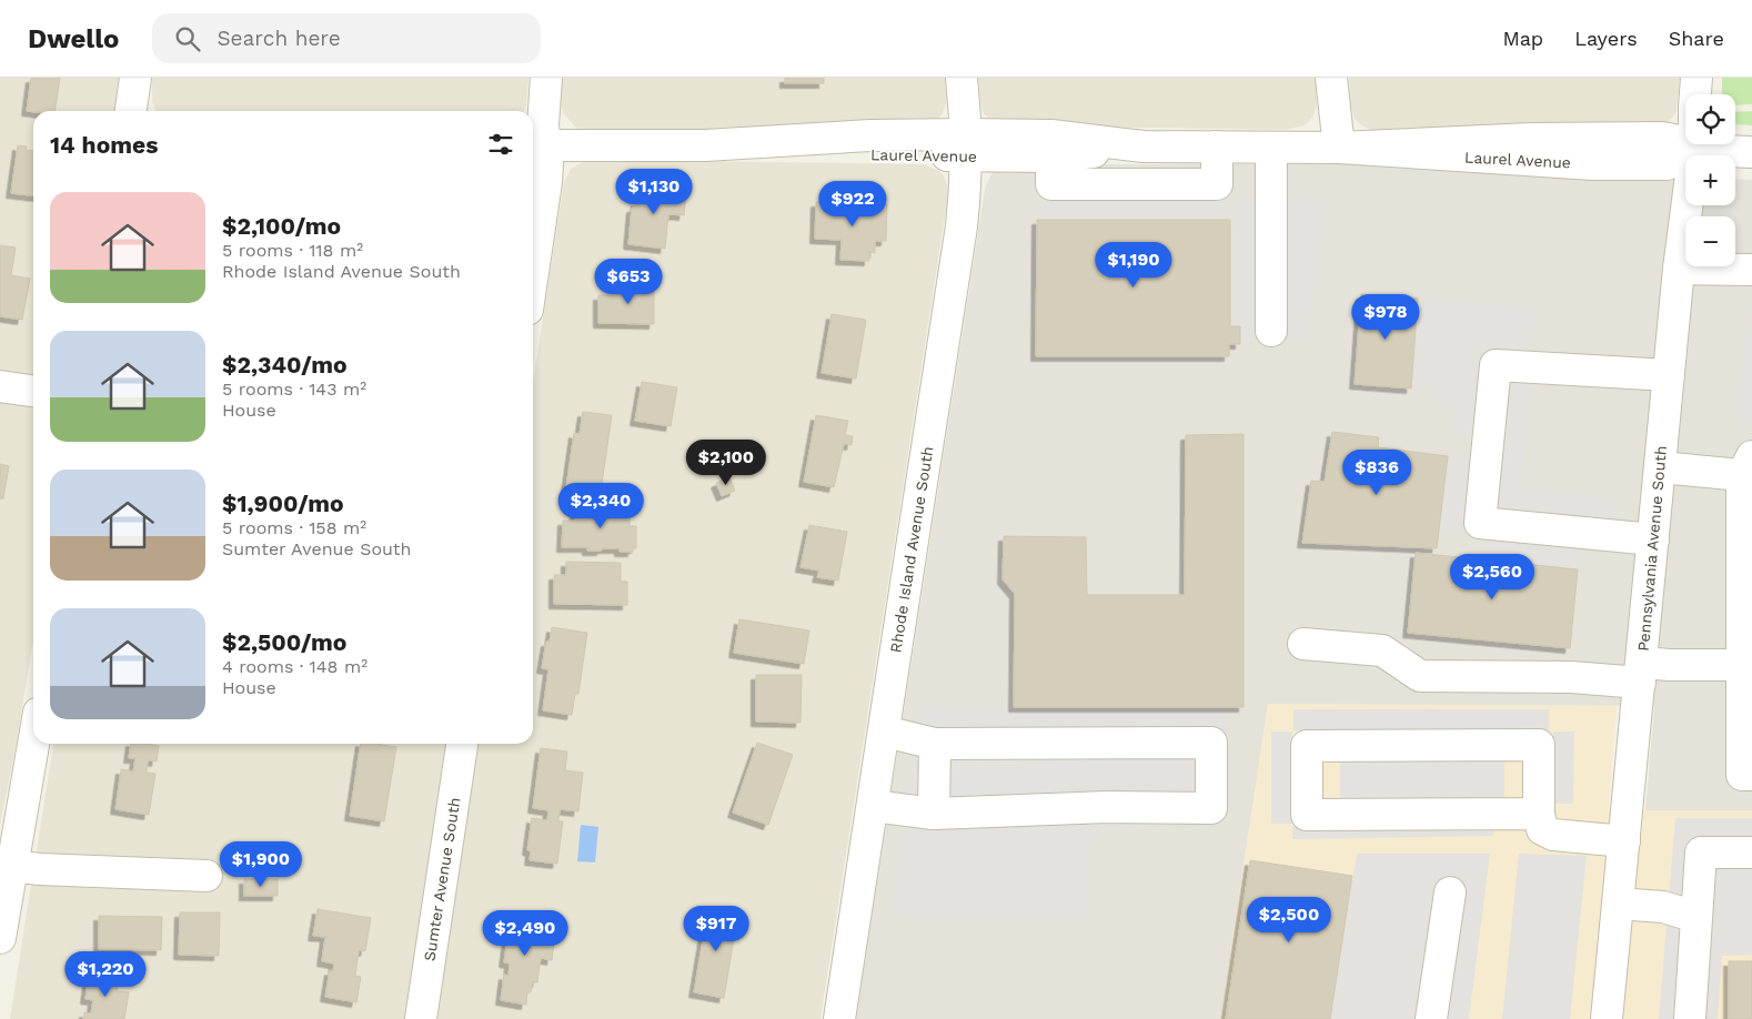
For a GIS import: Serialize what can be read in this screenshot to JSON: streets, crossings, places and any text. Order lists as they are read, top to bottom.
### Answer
{
  "streets": {
    "street": [
      "Laurel Avenue",
      "Pennsylvania Avenue South",
      "Rhode Island Avenue South",
      "Sumter Avenue South"
    ]
  },
  "crossings": [
    ["Laurel Avenue", "Pennsylvania Avenue South"],
    ["Laurel Avenue", "Rhode Island Avenue South"]
  ],
  "page": {
    "header": "Dwello",
    "search": "Search here",
    "nav": ["Map", "Layers", "Share"],
    "map_buttons": ["+", "−"],
    "heading": "14 homes",
    "price": [
      "$1,130",
      "$922",
      "$1,190",
      "$653",
      "$978",
      "$2,100",
      "$836",
      "$2,340",
      "$2,560",
      "$1,900",
      "$2,500",
      "$917",
      "$2,490",
      "$1,220"
    ],
    "list": [
      {
        "name": "$2,100/mo",
        "note": "5 rooms · 118 m² · Rhode Island Avenue South"
      },
      {
        "name": "$2,340/mo",
        "note": "5 rooms · 143 m² · House"
      },
      {
        "name": "$1,900/mo",
        "note": "5 rooms · 158 m² · Sumter Avenue South"
      },
      {
        "name": "$2,500/mo",
        "note": "4 rooms · 148 m² · House"
      }
    ]
  }
}
